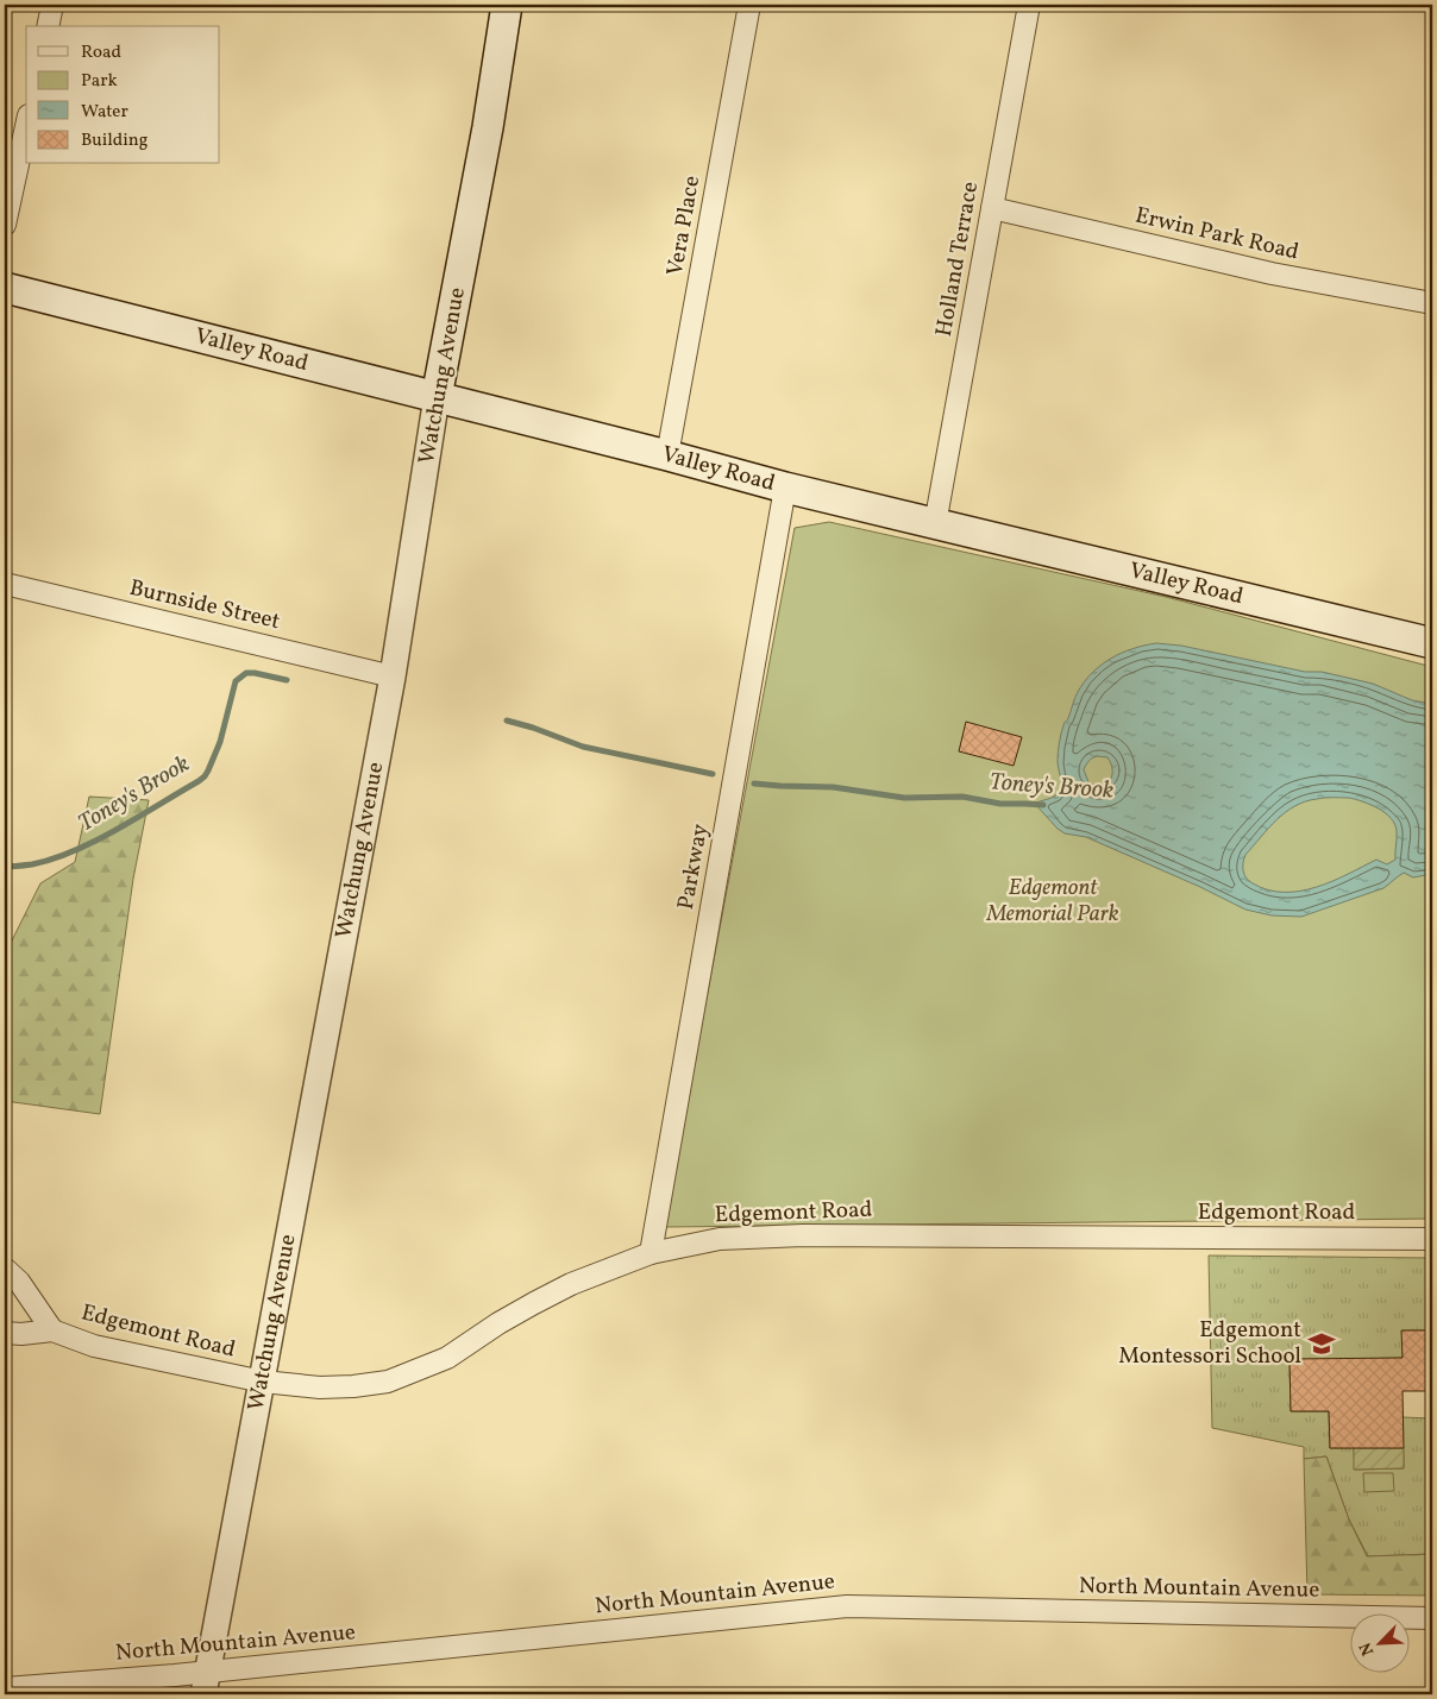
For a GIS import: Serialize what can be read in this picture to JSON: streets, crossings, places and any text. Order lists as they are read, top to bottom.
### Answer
{
  "streets": {
    "main road": ["Valley Road", "Watchung Avenue"],
    "street": [
      "Vera Place",
      "Erwin Park Road",
      "Holland Terrace",
      "Burnside Street",
      "Parkway",
      "Edgemont Road",
      "North Mountain Avenue"
    ]
  },
  "crossings": [
    ["Vera Place", "Valley Road"],
    ["Erwin Park Road", "Holland Terrace"],
    ["Holland Terrace", "Valley Road"],
    ["Valley Road", "Watchung Avenue"],
    ["Valley Road", "Parkway"],
    ["Watchung Avenue", "Burnside Street"],
    ["Watchung Avenue", "Edgemont Road"],
    ["Watchung Avenue", "North Mountain Avenue"],
    ["Parkway", "Edgemont Road"]
  ],
  "water": ["Toney's Brook"],
  "parks": ["Edgemont Memorial Park"],
  "places": {
    "school or university": ["Edgemont Montessori School"]
  },
  "legend": [
    "Road",
    "Park",
    "Water",
    "Building"
  ],
  "north": "bottom left"
}
